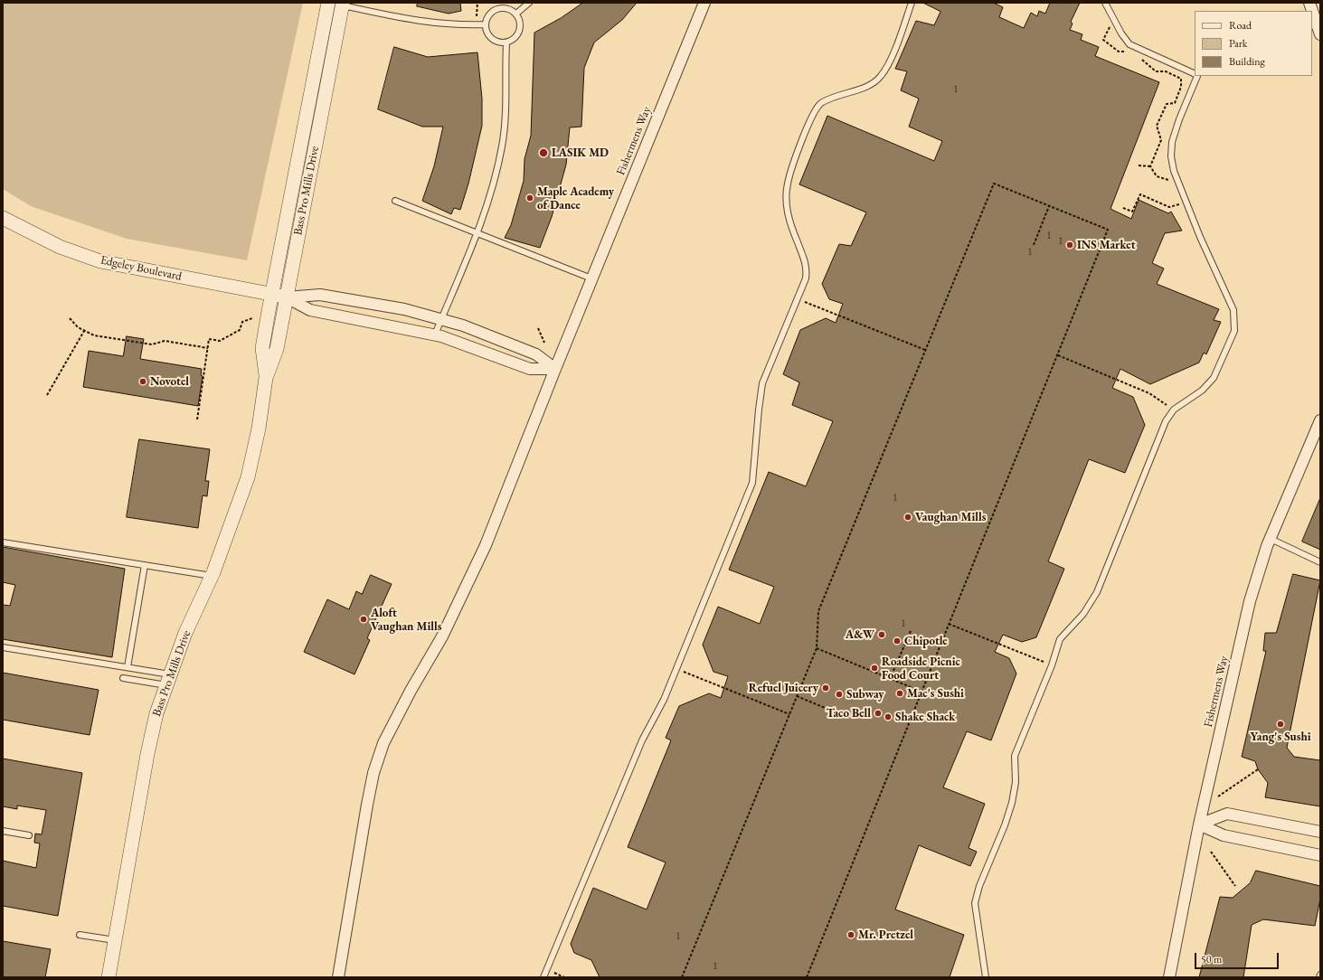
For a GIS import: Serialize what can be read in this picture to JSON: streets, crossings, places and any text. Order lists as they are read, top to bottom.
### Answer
{
  "streets": {
    "street": ["Fishermens Way", "Bass Pro Mills Drive", "Edgeley Boulevard"]
  },
  "crossings": [
    ["Bass Pro Mills Drive", "Edgeley Boulevard"]
  ],
  "places": [
    "LASIK MD",
    "Maple Academy of Dance",
    "INS Market",
    "Novotel",
    "Vaughan Mills",
    "Aloft Vaughan Mills",
    "A&W",
    "Chipotle",
    "Roadside Picnic Food Court",
    "Refuel Juicery",
    "Mac's Sushi",
    "Subway",
    "Taco Bell",
    "Shake Shack",
    "Yang's Sushi",
    "Mr. Pretzel"
  ],
  "house_numbers": [
    "1",
    "1",
    "1",
    "1",
    "1",
    "1",
    "1",
    "1"
  ],
  "legend": ["Road", "Park", "Building"],
  "scale_bar": "50 m"
}
